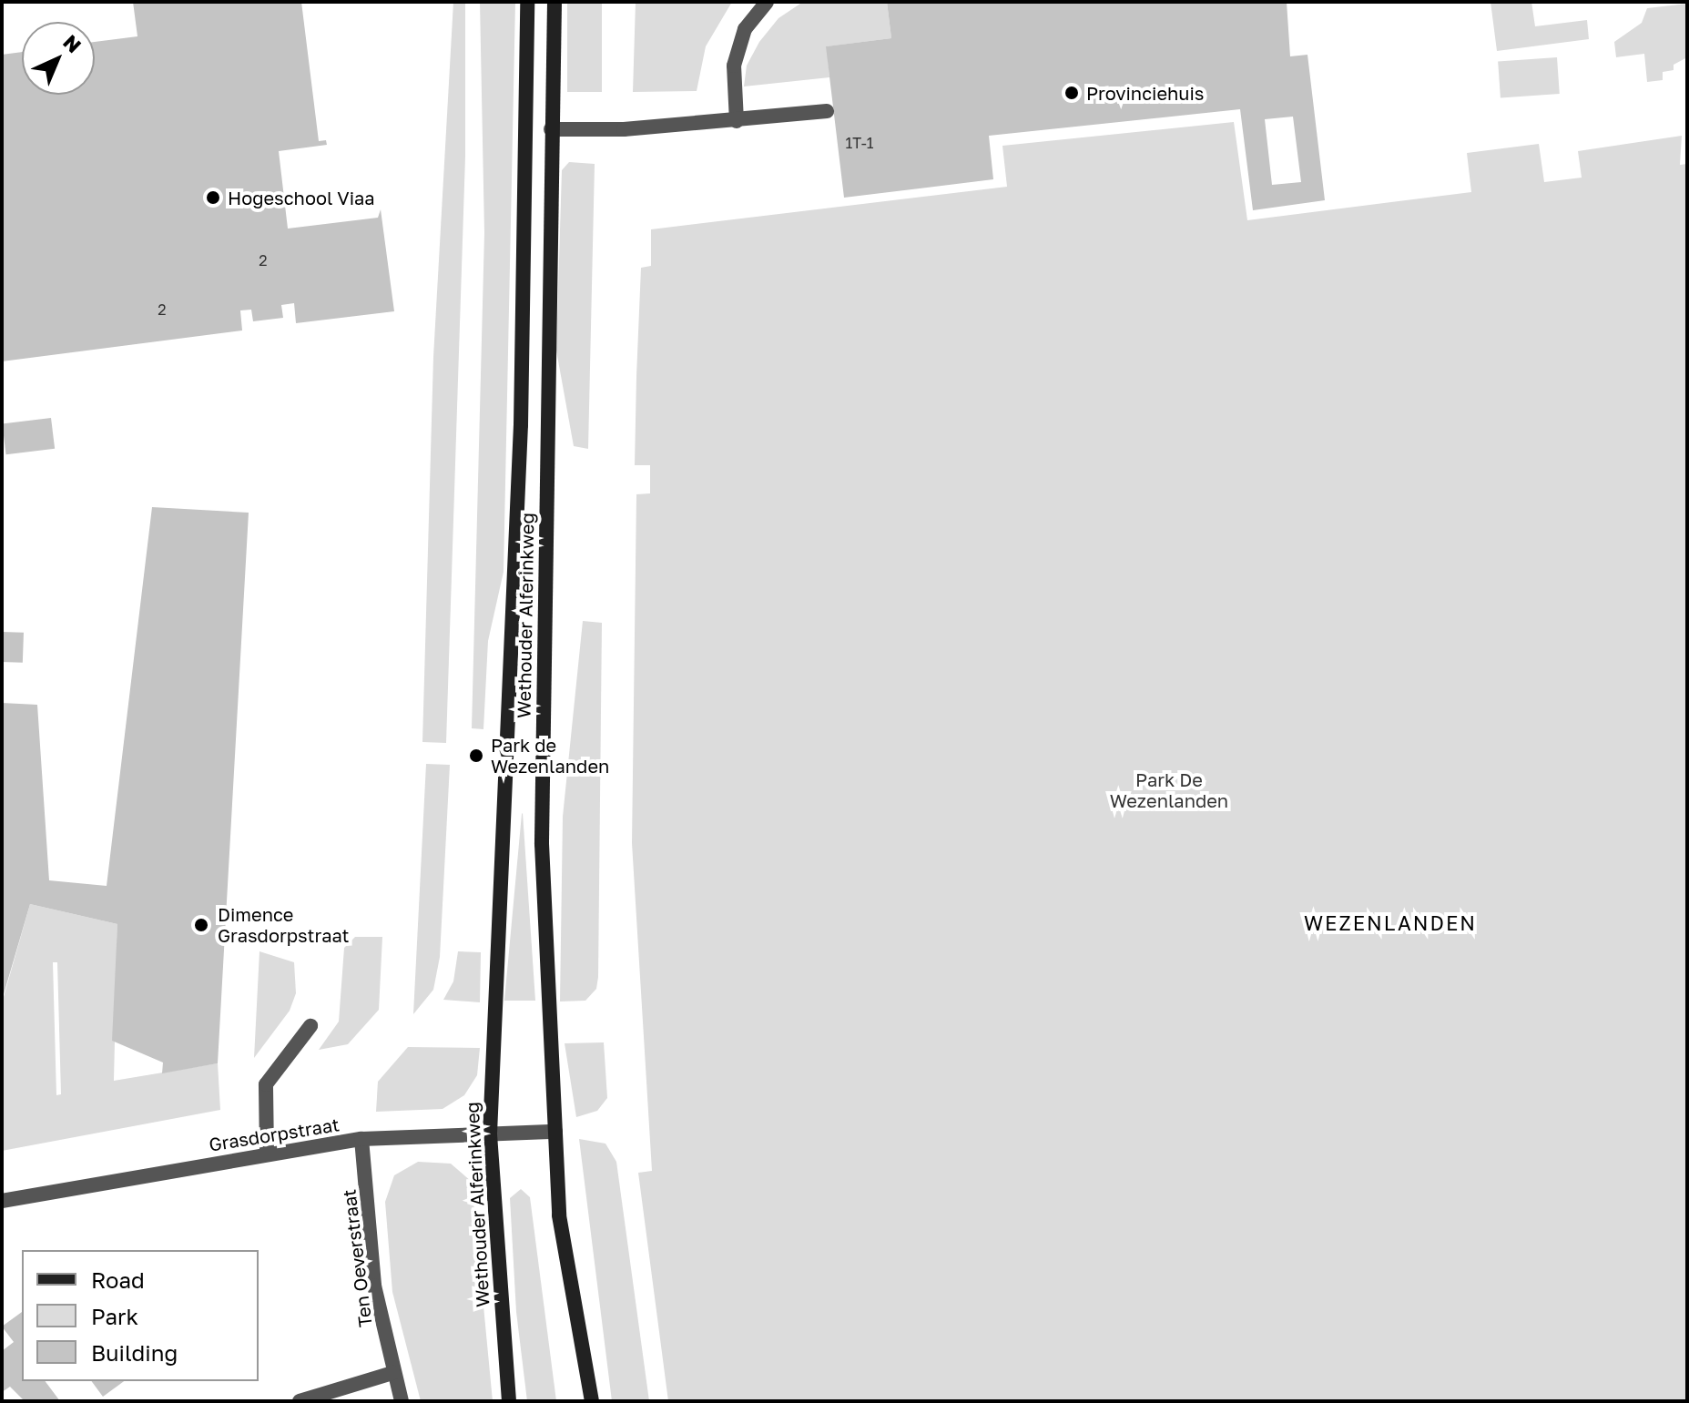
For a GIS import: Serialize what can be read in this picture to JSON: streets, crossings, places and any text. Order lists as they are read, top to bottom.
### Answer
{
  "streets": {
    "main road": ["Wethouder Alferinkweg"],
    "street": ["Grasdorpstraat", "Ten Oeverstraat"]
  },
  "crossings": [
    ["Wethouder Alferinkweg", "Grasdorpstraat"],
    ["Grasdorpstraat", "Ten Oeverstraat"]
  ],
  "districts": ["WEZENLANDEN"],
  "parks": ["Park De Wezenlanden"],
  "places": [
    "Provinciehuis",
    "Hogeschool Viaa",
    "Park de Wezenlanden",
    "Dimence Grasdorpstraat"
  ],
  "house_numbers": ["1T-1", "2", "2"],
  "legend": ["Road", "Park", "Building"],
  "north": "top right"
}
